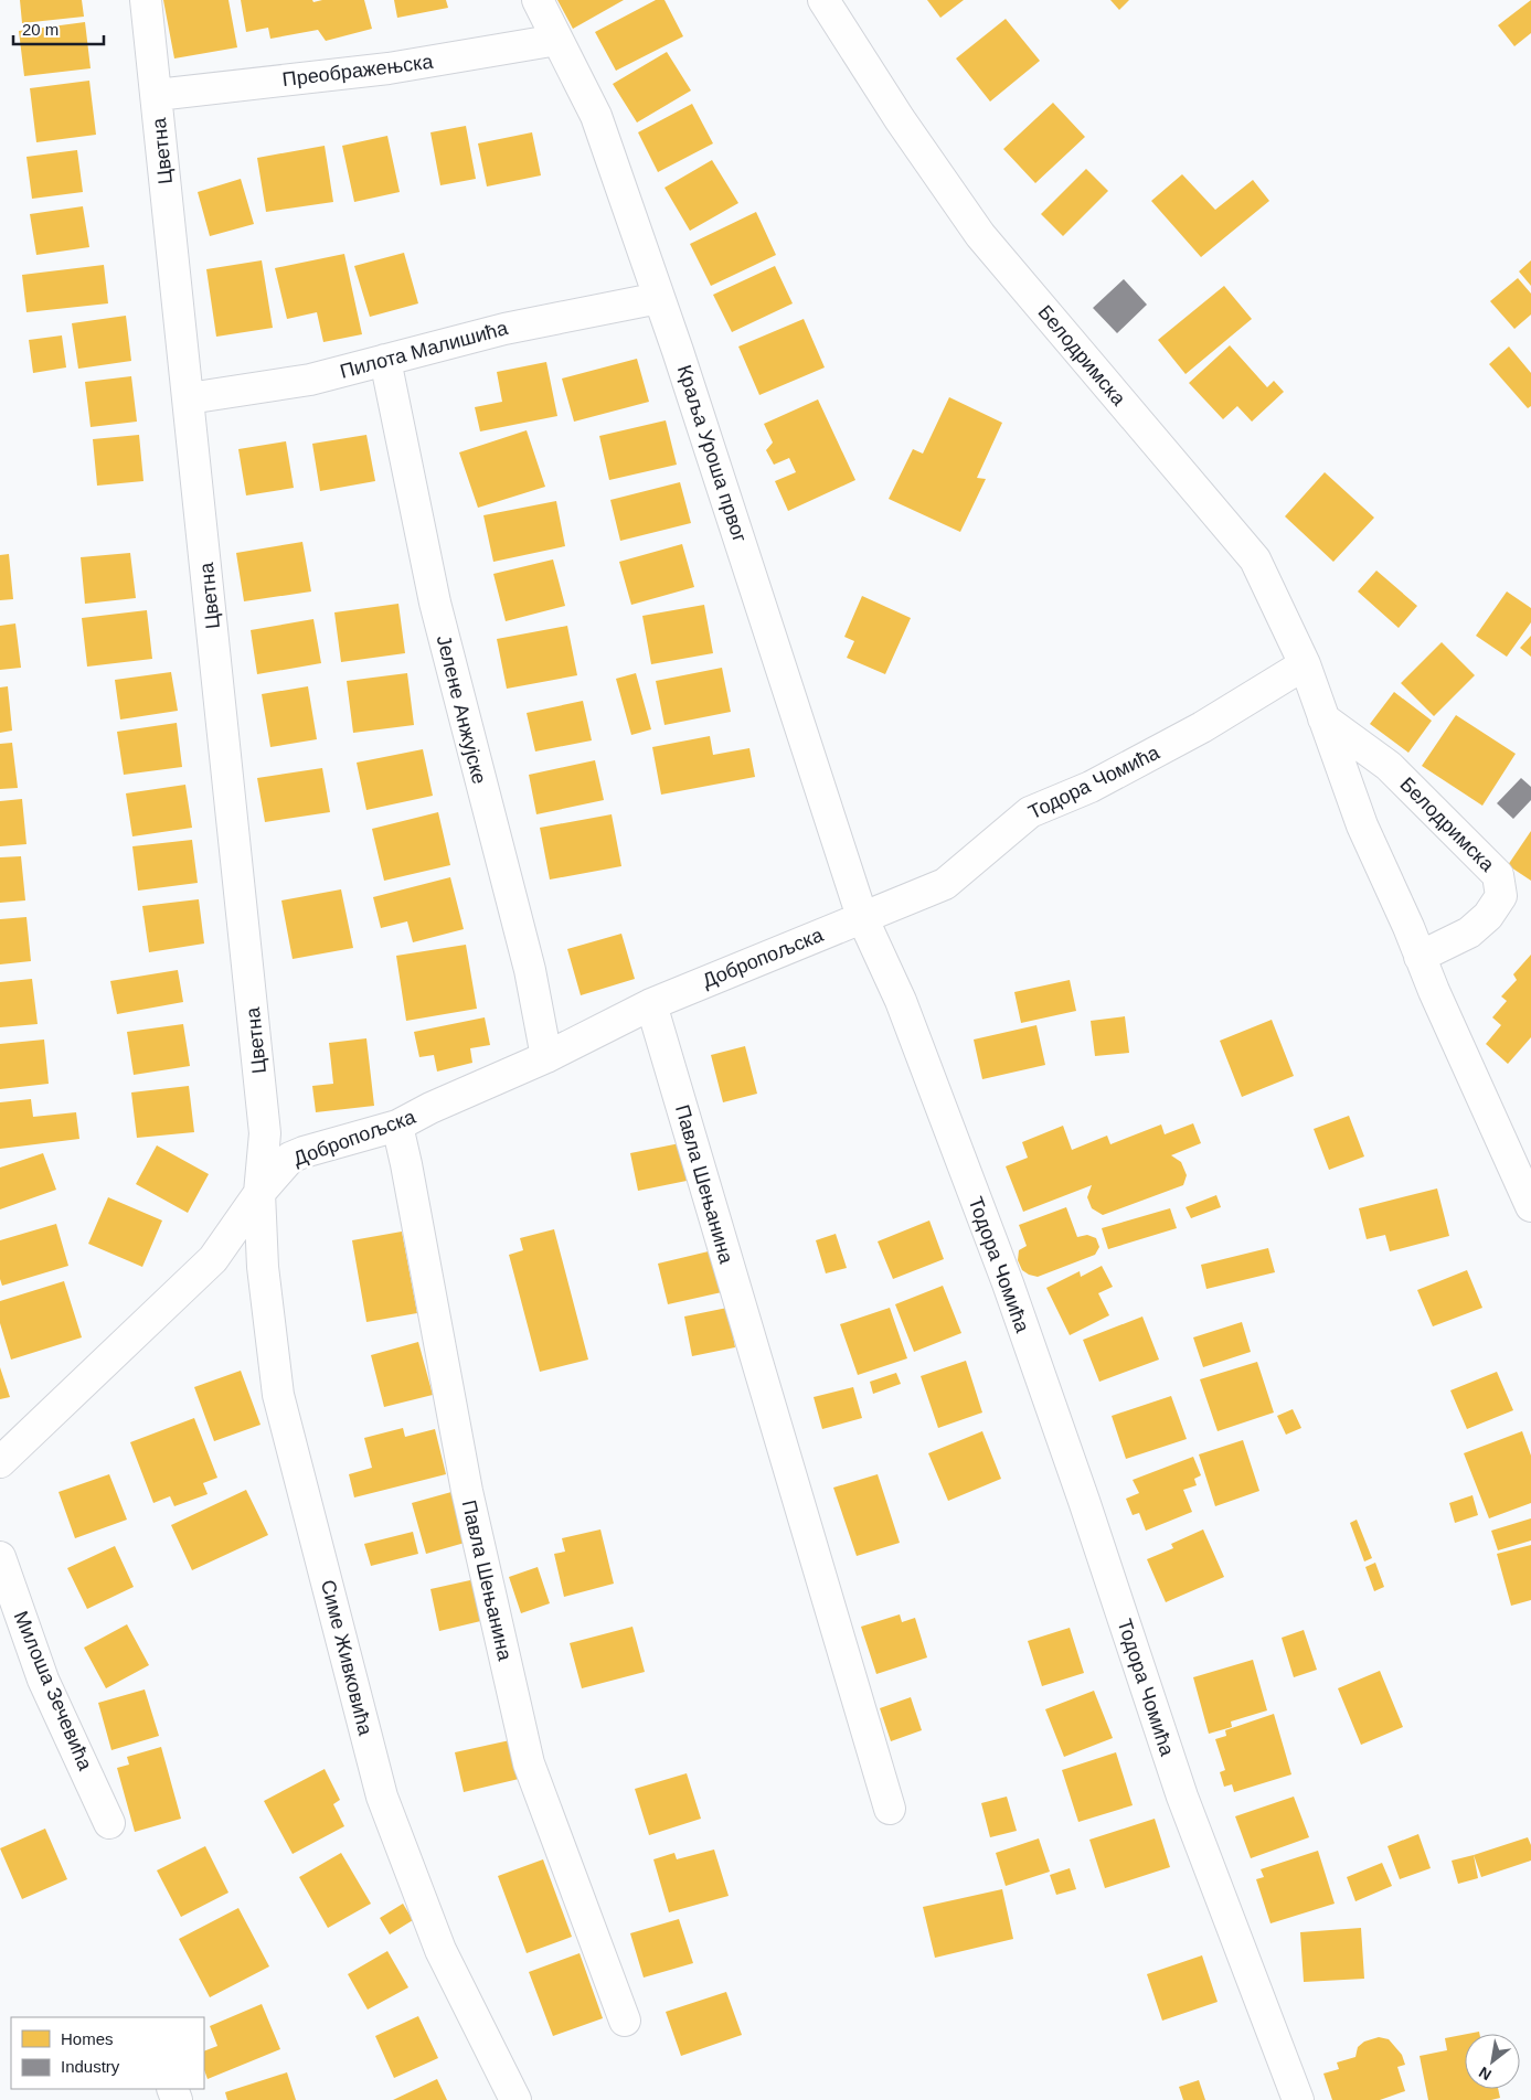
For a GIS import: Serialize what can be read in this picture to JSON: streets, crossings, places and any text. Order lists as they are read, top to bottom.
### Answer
{
  "streets": {
    "street": [
      "Преображењска",
      "Цветна",
      "Пилота Малишића",
      "Белодримска",
      "Краља Уроша првог",
      "Јелене Анжујске",
      "Тодора Чомића",
      "Добропољска",
      "Павла Шењанина",
      "Симе Живковића",
      "Милоша Зечевића"
    ]
  },
  "crossings": [
    ["Преображењска", "Цветна"],
    ["Преображењска", "Краља Уроша првог"],
    ["Цветна", "Пилота Малишића"],
    ["Цветна", "Добропољска"],
    ["Цветна", "Симе Живковића"],
    ["Пилота Малишића", "Краља Уроша првог"],
    ["Пилота Малишића", "Јелене Анжујске"],
    ["Белодримска", "Тодора Чомића"],
    ["Краља Уроша првог", "Тодора Чомића"],
    ["Краља Уроша првог", "Добропољска"],
    ["Јелене Анжујске", "Добропољска"],
    ["Тодора Чомића", "Добропољска"],
    ["Добропољска", "Павла Шењанина"],
    ["Добропољска", "Симе Живковића"]
  ],
  "legend": ["Homes", "Industry"],
  "scale_bar": "20 m",
  "north": "bottom left"
}
